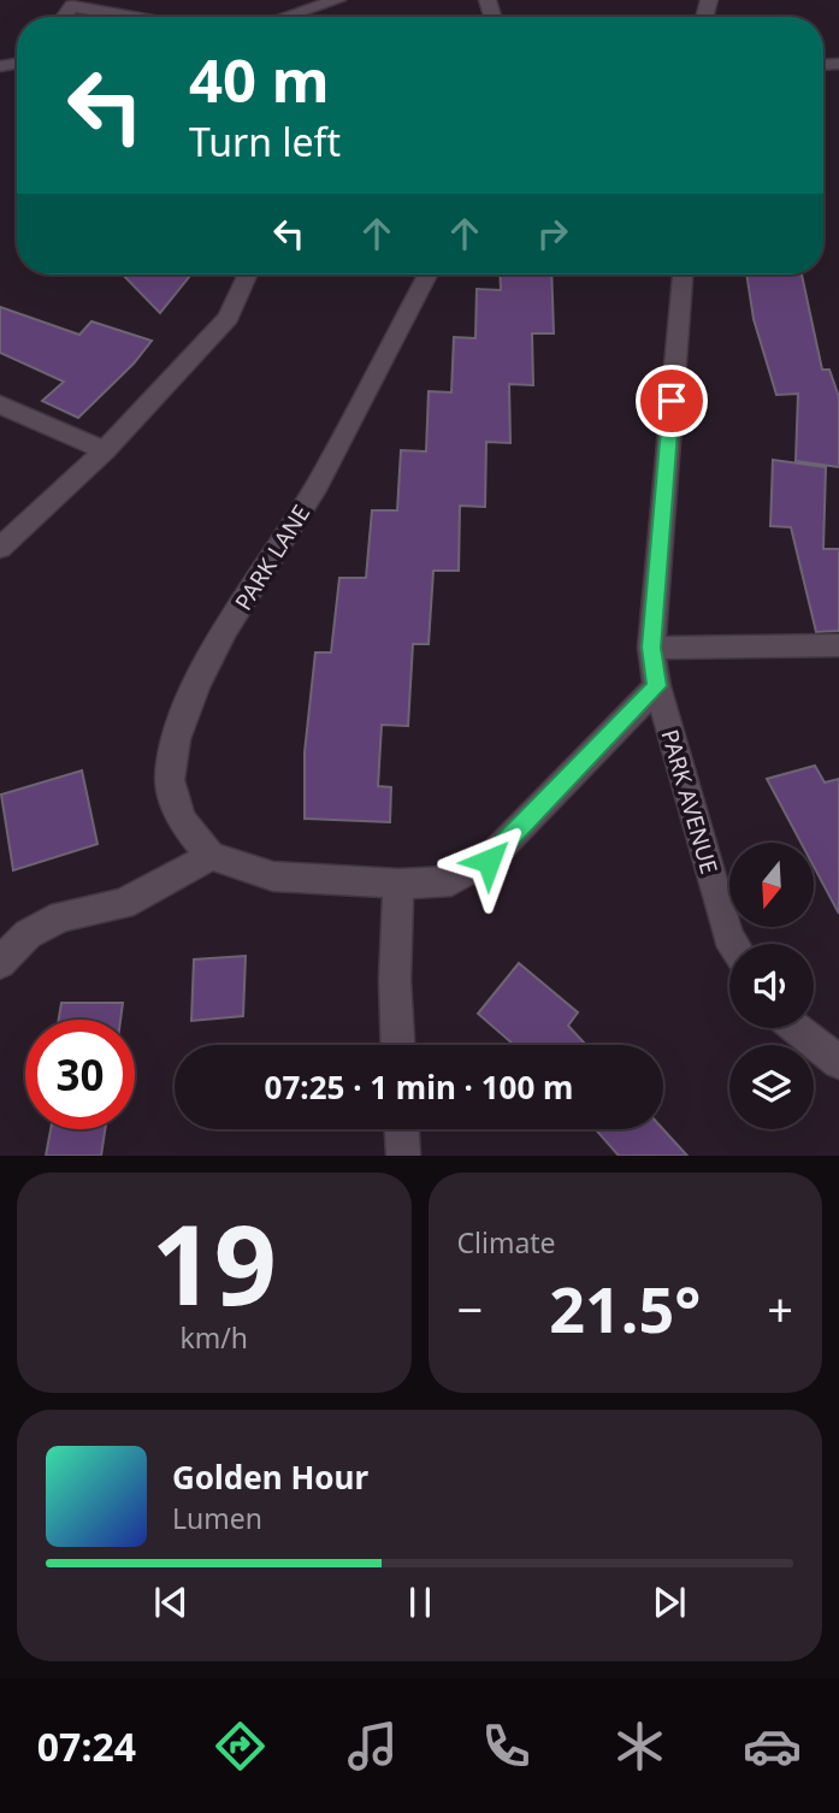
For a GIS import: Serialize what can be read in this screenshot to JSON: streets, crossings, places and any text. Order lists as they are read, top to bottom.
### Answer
{
  "streets": {
    "street": ["PARK LANE", "PARK AVENUE"]
  },
  "north": "bottom",
  "page": {
    "turn": ["40 m", "Turn left"],
    "limit": "30",
    "trip": "07:25 · 1 min · 100 m",
    "tile": [
      ["19", "km/h"],
      "Climate"
    ],
    "heat": ["−", "21.5°", "+"],
    "song": ["Golden Hour", "Lumen"],
    "tabs": "07:24"
  }
}
